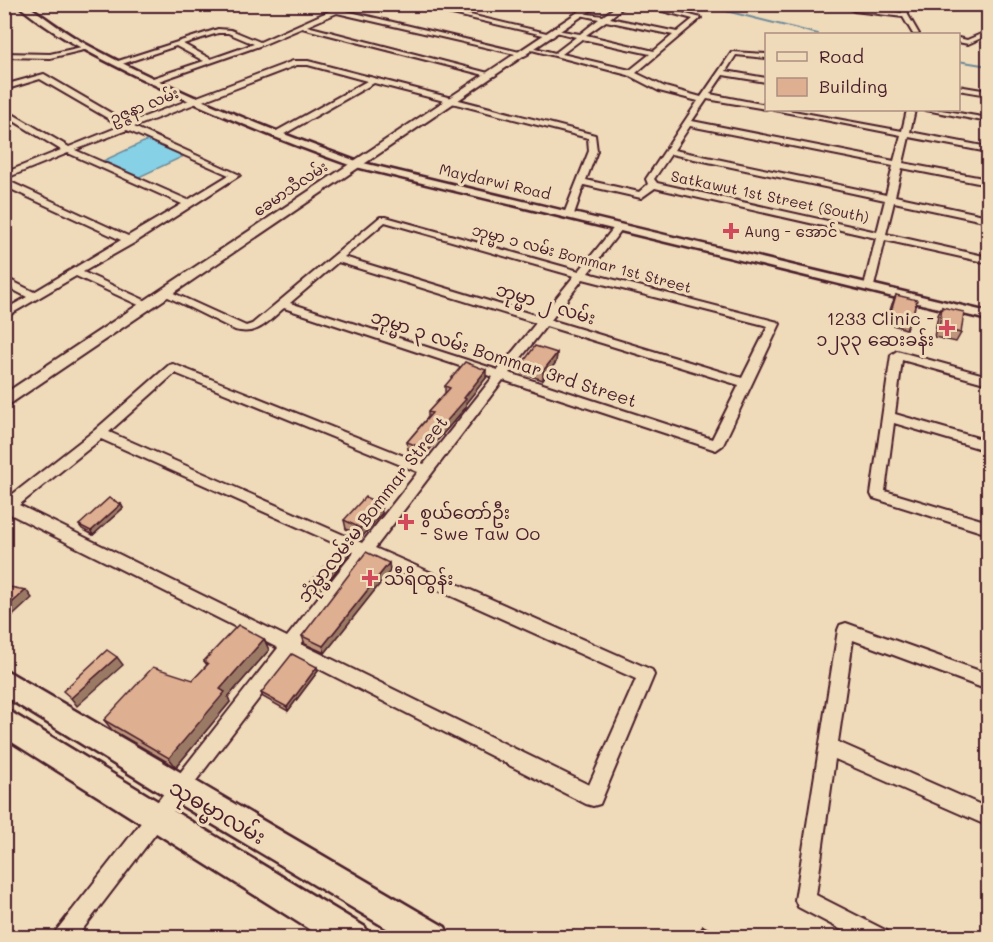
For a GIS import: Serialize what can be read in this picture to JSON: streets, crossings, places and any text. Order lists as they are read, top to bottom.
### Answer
{
  "streets": {
    "main road": ["ခေမာသီလမ်း", "သုဓမ္မာလမ်း"],
    "street": [
      "ဥဇ္ဇနာ လမ်း",
      "Maydarwi Road",
      "Satkawut 1st Street (South)",
      "ဘုမ္မာ ၁ လမ်း Bommar 1st Street",
      "ဘုမ္မာ ၂ လမ်း",
      "ဘုမ္မာ ၃ လမ်း Bommar 3rd Street",
      "ဘုံမ္မာလမ်းမ Bommar Street"
    ]
  },
  "crossings": [
    ["ဥဇ္ဇနာ လမ်း", "Maydarwi Road"],
    ["Maydarwi Road", "ခေမာသီလမ်း"],
    ["Maydarwi Road", "ဘုံမ္မာလမ်းမ Bommar Street"],
    ["ဘုမ္မာ ၁ လမ်း Bommar 1st Street", "ဘုမ္မာ ၂ လမ်း"],
    ["ဘုမ္မာ ၁ လမ်း Bommar 1st Street", "ဘုမ္မာ ၃ လမ်း Bommar 3rd Street"],
    ["ဘုမ္မာ ၁ လမ်း Bommar 1st Street", "ဘုံမ္မာလမ်းမ Bommar Street"],
    ["ဘုမ္မာ ၂ လမ်း", "ဘုမ္မာ ၃ လမ်း Bommar 3rd Street"],
    ["ဘုမ္မာ ၂ လမ်း", "ဘုံမ္မာလမ်းမ Bommar Street"],
    ["ဘုမ္မာ ၃ လမ်း Bommar 3rd Street", "ဘုံမ္မာလမ်းမ Bommar Street"],
    ["ဘုံမ္မာလမ်းမ Bommar Street", "သုဓမ္မာလမ်း"]
  ],
  "places": {
    "health": [
      "Aung - အောင်",
      "1233 Clinic - ၁၂၃၃ ဆေးခန်း",
      "စွယ်တော်ဦး - Swe Taw Oo",
      "သီရိထွန်း"
    ]
  },
  "legend": ["Road", "Building"]
}
